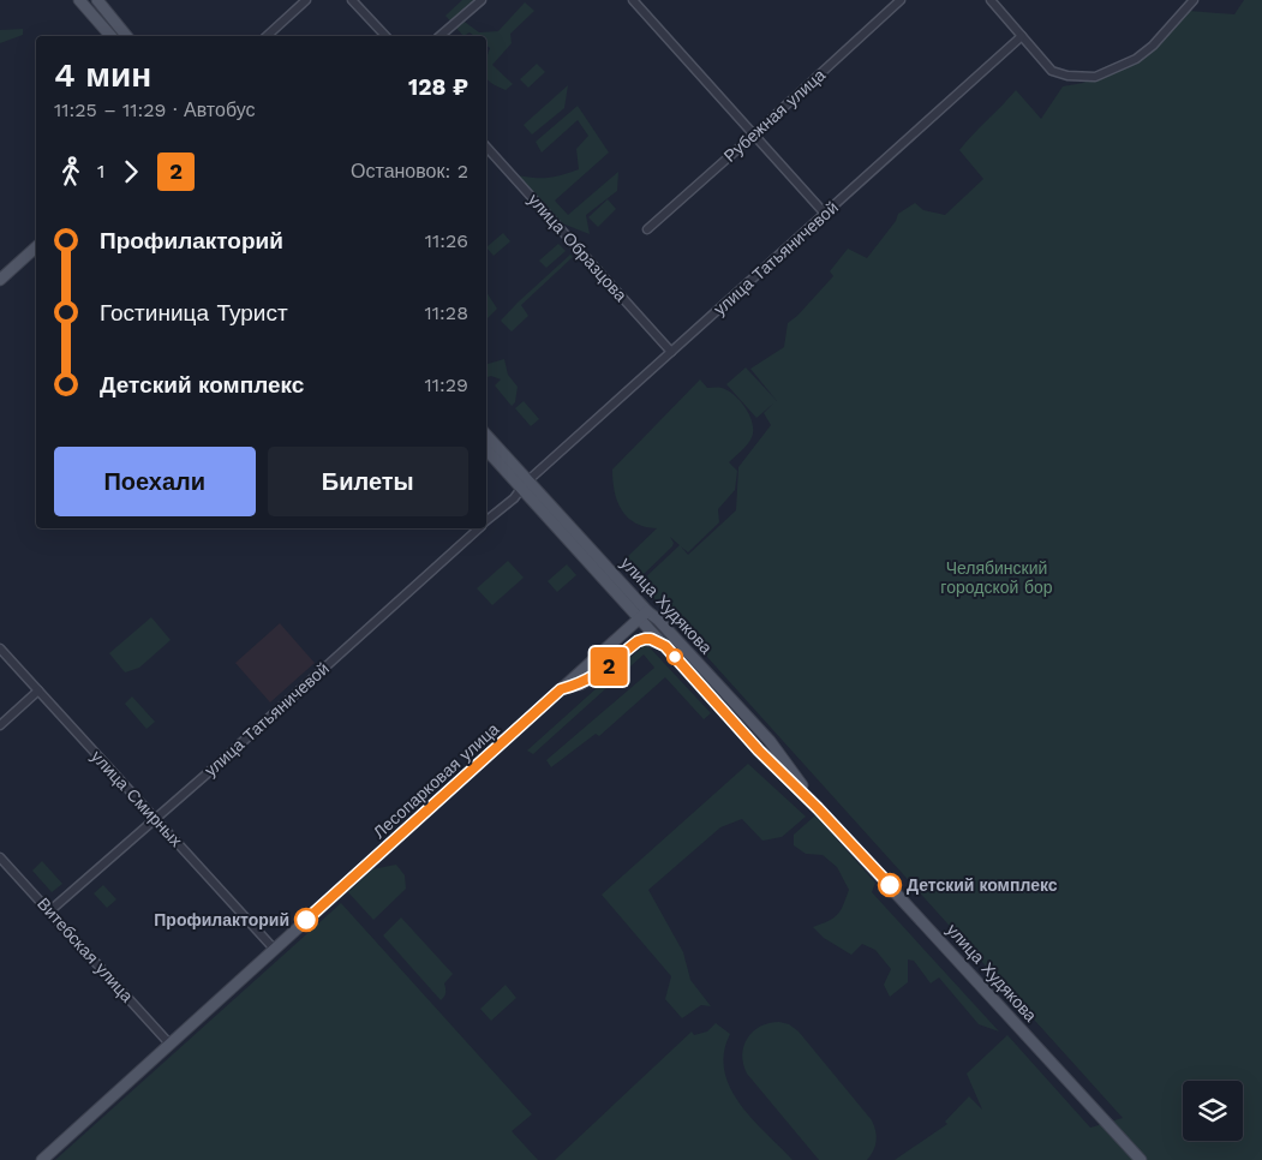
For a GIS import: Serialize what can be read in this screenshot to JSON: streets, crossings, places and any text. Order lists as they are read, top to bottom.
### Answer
{
  "streets": {
    "main road": ["улица Худякова", "Лесопарковая улица"],
    "street": [
      "Рубежная улица",
      "улица Образцова",
      "улица Татьяничевой",
      "улица Смирных",
      "Витебская улица"
    ]
  },
  "crossings": [
    ["улица Образцова", "улица Татьяничевой"],
    ["улица Татьяничевой", "улица Худякова"],
    ["улица Татьяничевой", "улица Смирных"],
    ["улица Татьяничевой", "Витебская улица"],
    ["улица Худякова", "Лесопарковая улица"],
    ["Лесопарковая улица", "улица Смирных"],
    ["Лесопарковая улица", "Витебская улица"]
  ],
  "parks": ["Челябинский городской бор"],
  "places": ["Детский комплекс", "Профилакторий"],
  "lines": ["bus line 2"],
  "page": {
    "on_map": "2",
    "heading": ["4 мин", "11:25 – 11:29 · Автобус", "128 ₽"],
    "legs": ["1", "2", "Остановок: 2"],
    "list": [
      {
        "name": "Профилакторий",
        "value": "11:26"
      },
      {
        "name": "Гостиница Турист",
        "value": "11:28"
      },
      {
        "name": "Детский комплекс",
        "value": "11:29"
      }
    ],
    "buttons": ["Поехали", "Билеты"]
  }
}
